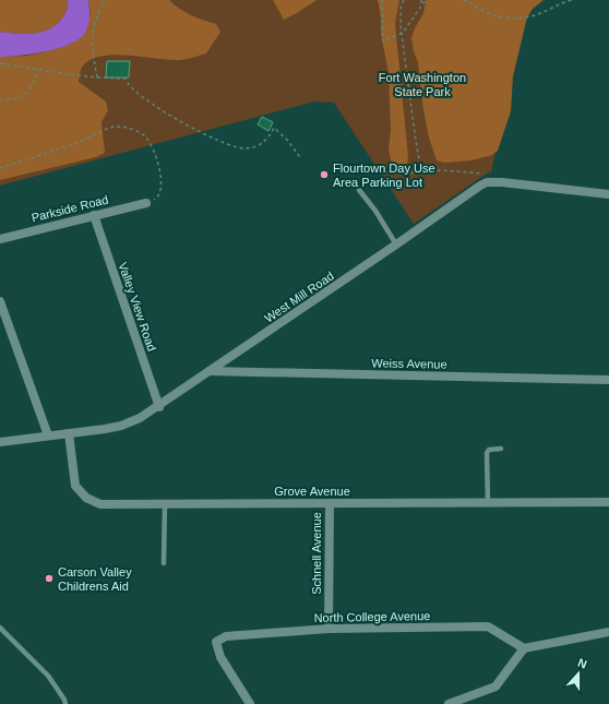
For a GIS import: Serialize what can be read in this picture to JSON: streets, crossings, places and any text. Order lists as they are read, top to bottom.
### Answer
{
  "streets": {
    "street": [
      "Parkside Road",
      "West Mill Road",
      "Valley View Road",
      "Weiss Avenue",
      "Grove Avenue",
      "Schnell Avenue",
      "North College Avenue"
    ]
  },
  "crossings": [
    ["Parkside Road", "Valley View Road"],
    ["West Mill Road", "Valley View Road"],
    ["West Mill Road", "Weiss Avenue"],
    ["West Mill Road", "Grove Avenue"],
    ["Grove Avenue", "Schnell Avenue"],
    ["Schnell Avenue", "North College Avenue"]
  ],
  "parks": ["Fort Washington State Park"],
  "places": ["Flourtown Day Use Area Parking Lot", "Carson Valley Childrens Aid"],
  "north": "top"
}
